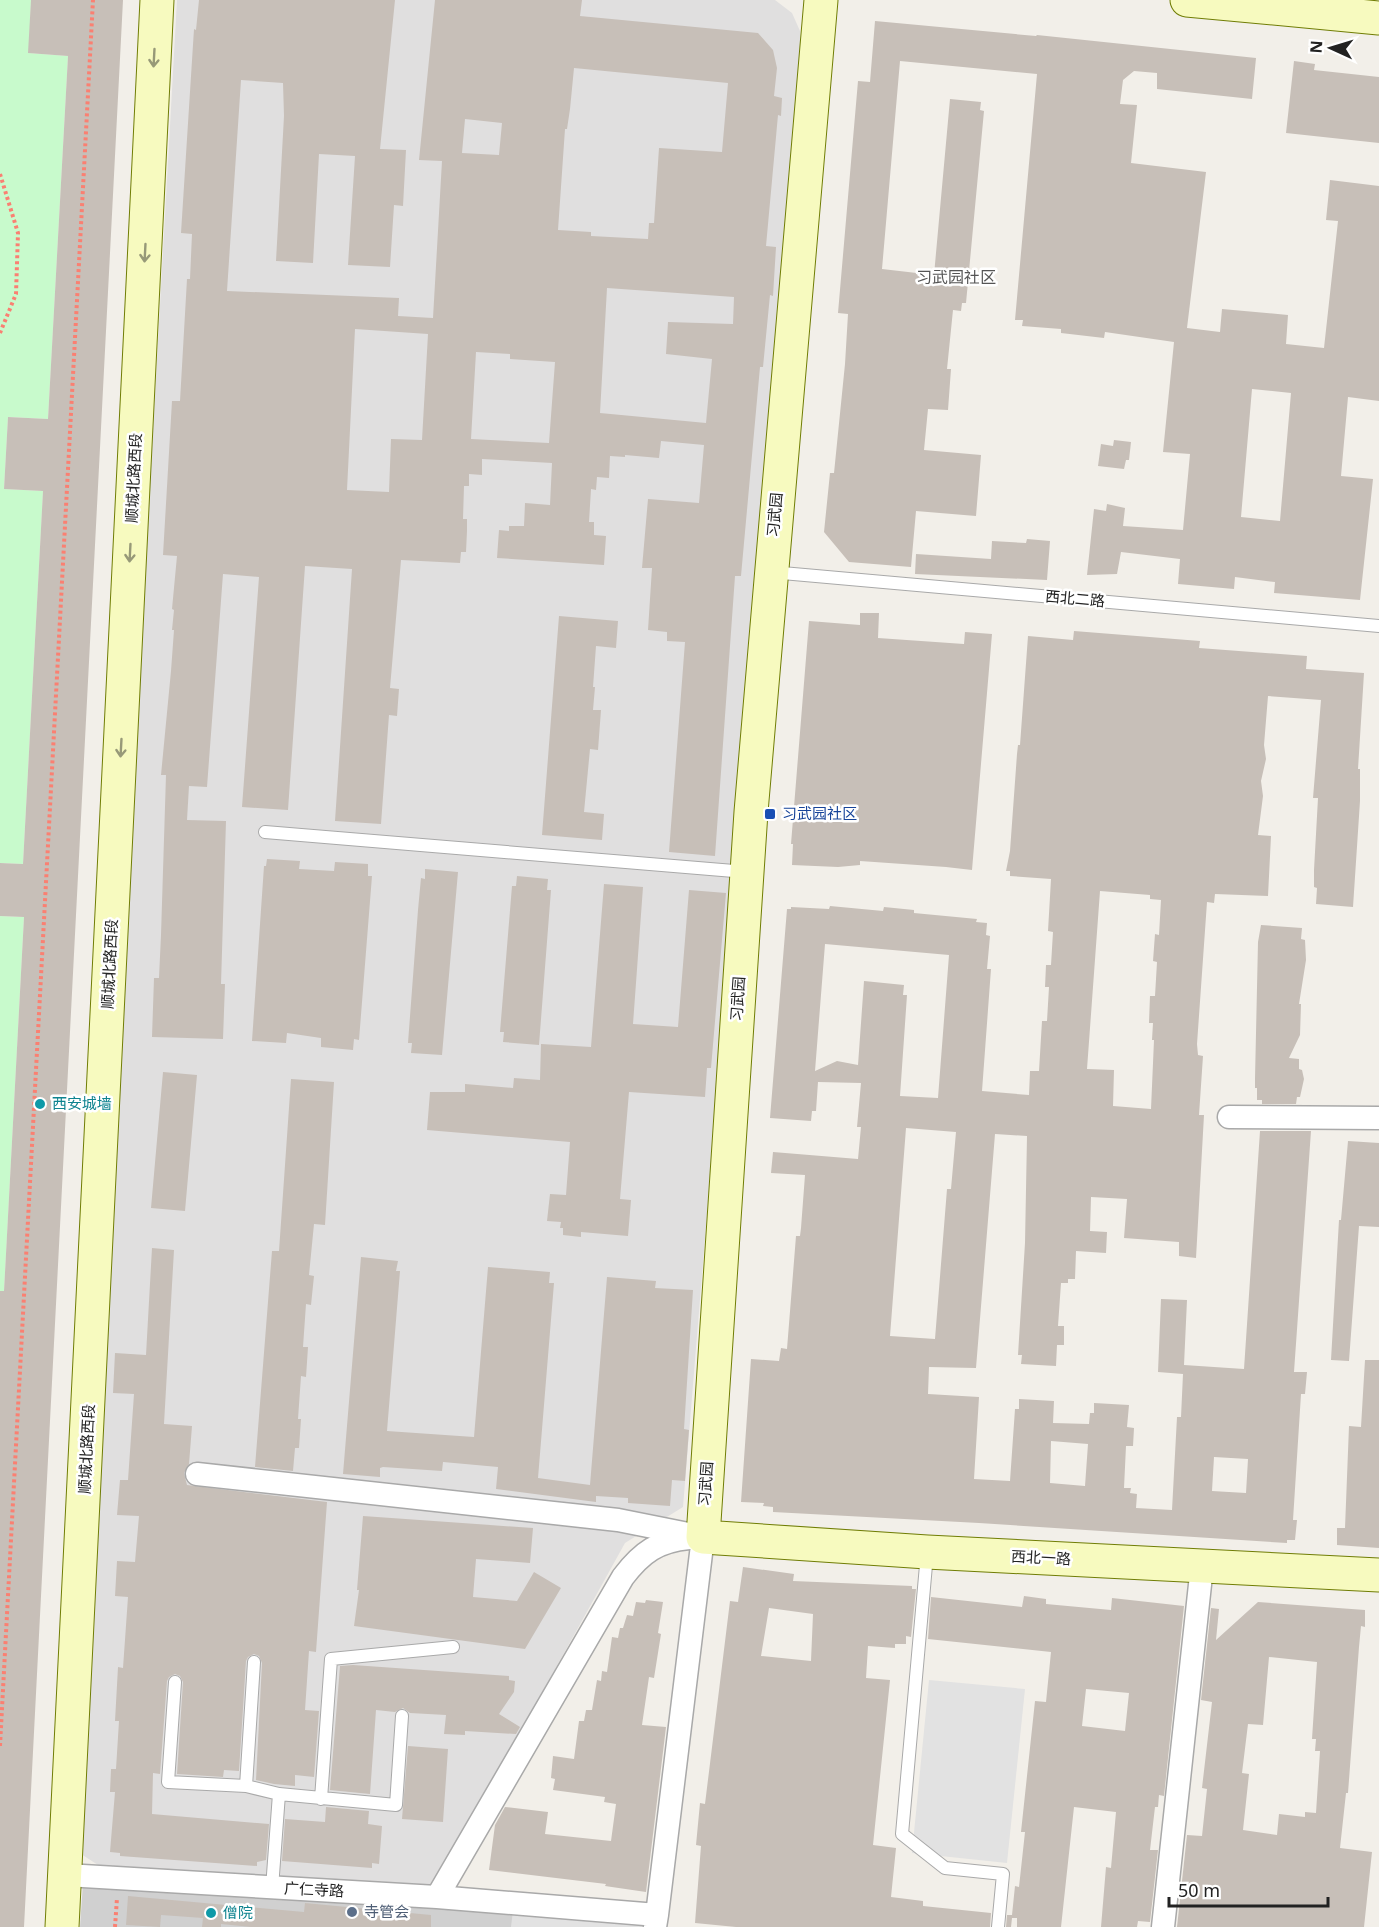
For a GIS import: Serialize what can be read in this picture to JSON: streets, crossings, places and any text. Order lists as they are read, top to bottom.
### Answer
{
  "streets": {
    "street": [
      "顺城北路西段",
      "习武园",
      "西北一路",
      "广仁寺路"
    ],
    "lane": ["西北二路"]
  },
  "crossings": [
    ["顺城北路西段", "广仁寺路"],
    ["习武园", "西北二路"],
    ["习武园", "西北一路"]
  ],
  "one_way": ["顺城北路西段"],
  "districts": ["习武园社区"],
  "places": {
    "transit": ["习武园社区"],
    "other": ["西安城墙", "寺管会", "僧院"]
  },
  "scale_bar": "50 m",
  "north": "left"
}
